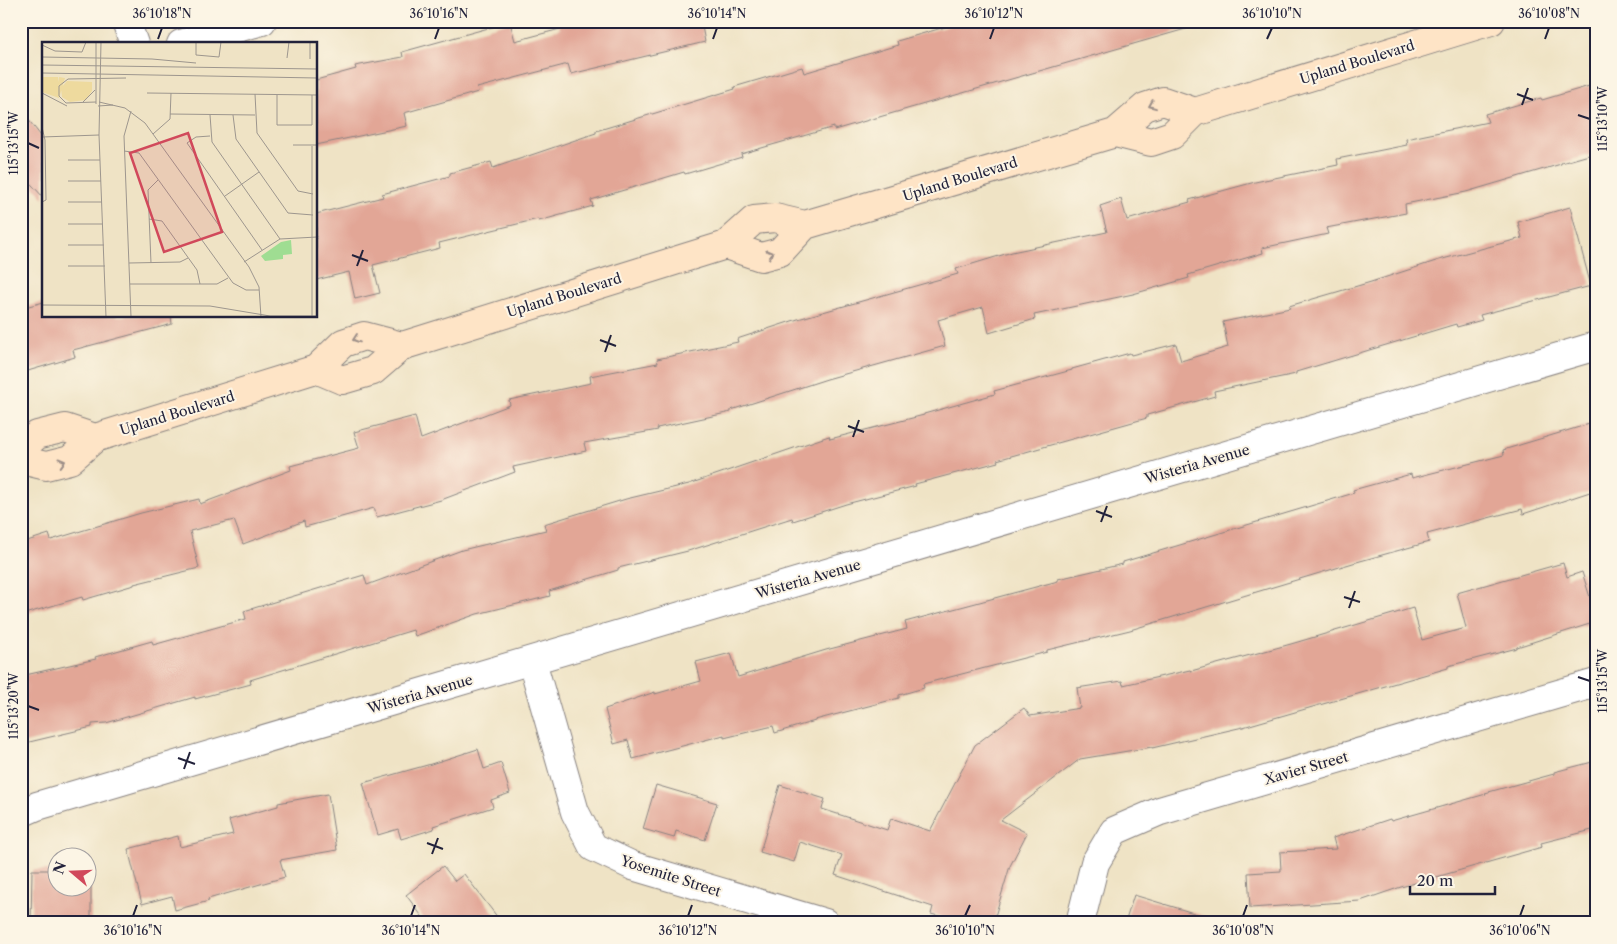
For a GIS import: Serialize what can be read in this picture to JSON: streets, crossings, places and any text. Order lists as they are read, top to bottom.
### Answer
{
  "streets": {
    "street": [
      "Upland Boulevard",
      "Wisteria Avenue",
      "Xavier Street",
      "Yosemite Street"
    ]
  },
  "crossings": [
    ["Wisteria Avenue", "Yosemite Street"]
  ],
  "scale_bar": "20 m",
  "north": "left",
  "coordinates": [
    "36°10'18\"N",
    "36°10'16\"N",
    "36°10'14\"N",
    "36°10'12\"N",
    "36°10'10\"N",
    "36°10'08\"N",
    "115°13'10\"W",
    "115°13'15\"W",
    "115°13'20\"W",
    "36°10'06\"N"
  ]
}
